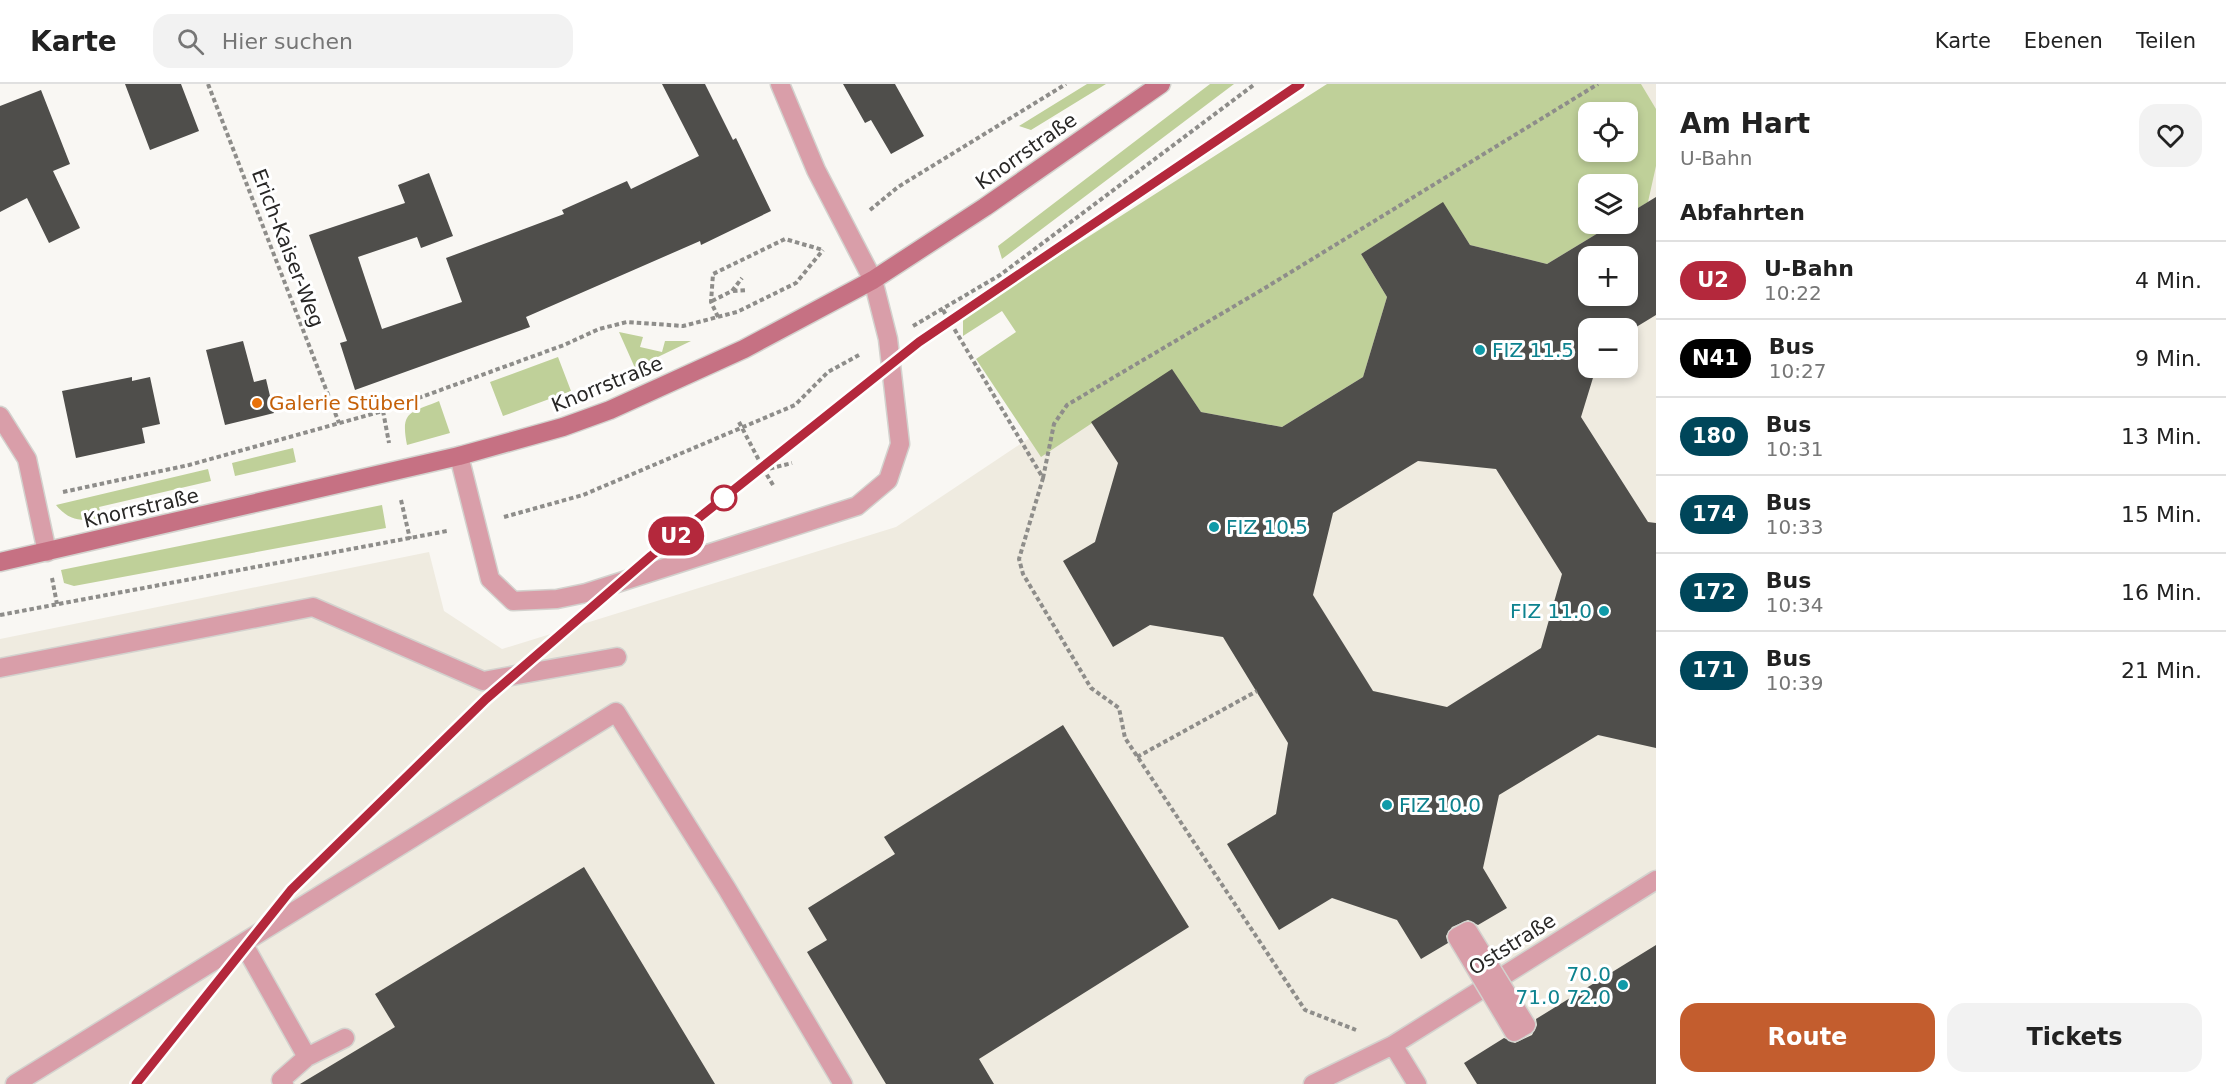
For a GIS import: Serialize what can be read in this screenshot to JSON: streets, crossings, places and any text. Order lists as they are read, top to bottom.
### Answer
{
  "streets": {
    "street": ["Knorrstraße", "Oststraße"],
    "path": ["Erich-Kaiser-Weg"]
  },
  "places": [
    "FIZ 11.5",
    "Galerie Stüberl",
    "FIZ 10.5",
    "FIZ 11.0",
    "FIZ 10.0",
    "70.0 71.0 72.0"
  ],
  "lines": ["metro line U2"],
  "page": {
    "header": "Karte",
    "search": "Hier suchen",
    "nav": ["Karte", "Ebenen", "Teilen"],
    "on_map": "U2",
    "heading": [
      ["Am Hart", "U-Bahn"],
      "Abfahrten"
    ],
    "map_buttons": ["+", "−"],
    "list": [
      {
        "mark": "U2",
        "name": "U-Bahn",
        "note": "10:22",
        "value": "4 Min."
      },
      {
        "mark": "N41",
        "name": "Bus",
        "note": "10:27",
        "value": "9 Min."
      },
      {
        "mark": "180",
        "name": "Bus",
        "note": "10:31",
        "value": "13 Min."
      },
      {
        "mark": "174",
        "name": "Bus",
        "note": "10:33",
        "value": "15 Min."
      },
      {
        "mark": "172",
        "name": "Bus",
        "note": "10:34",
        "value": "16 Min."
      },
      {
        "mark": "171",
        "name": "Bus",
        "note": "10:39",
        "value": "21 Min."
      }
    ],
    "buttons": ["Route", "Tickets"]
  }
}
